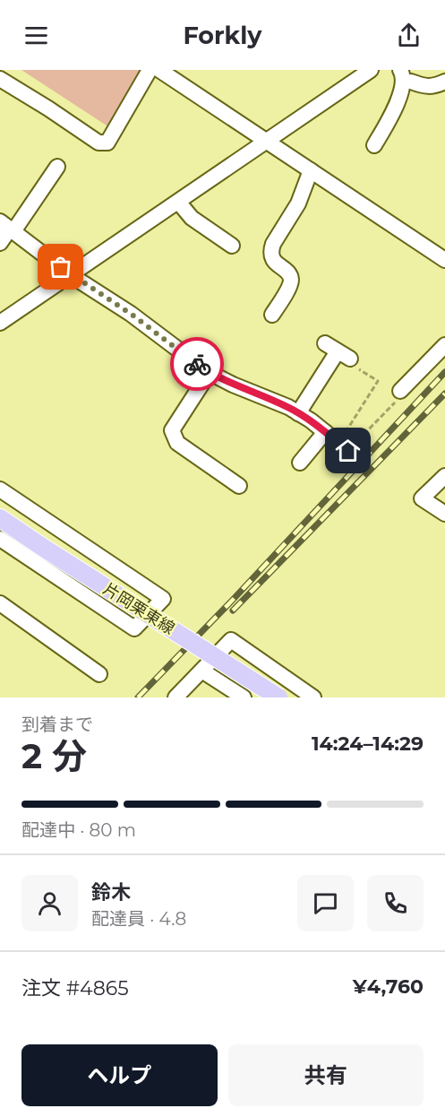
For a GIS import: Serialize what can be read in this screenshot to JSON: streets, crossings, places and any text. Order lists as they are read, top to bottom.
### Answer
{
  "streets": {
    "main road": ["片岡栗東線"]
  },
  "page": {
    "header": "Forkly",
    "heading": ["2 分", "到着まで", "14:24–14:29"],
    "panel": [
      "鈴木",
      "配達員 · 4.8",
      "注文 #4865",
      "¥4,760"
    ],
    "bar": "配達中 · 80 m",
    "buttons": ["ヘルプ", "共有"]
  }
}
